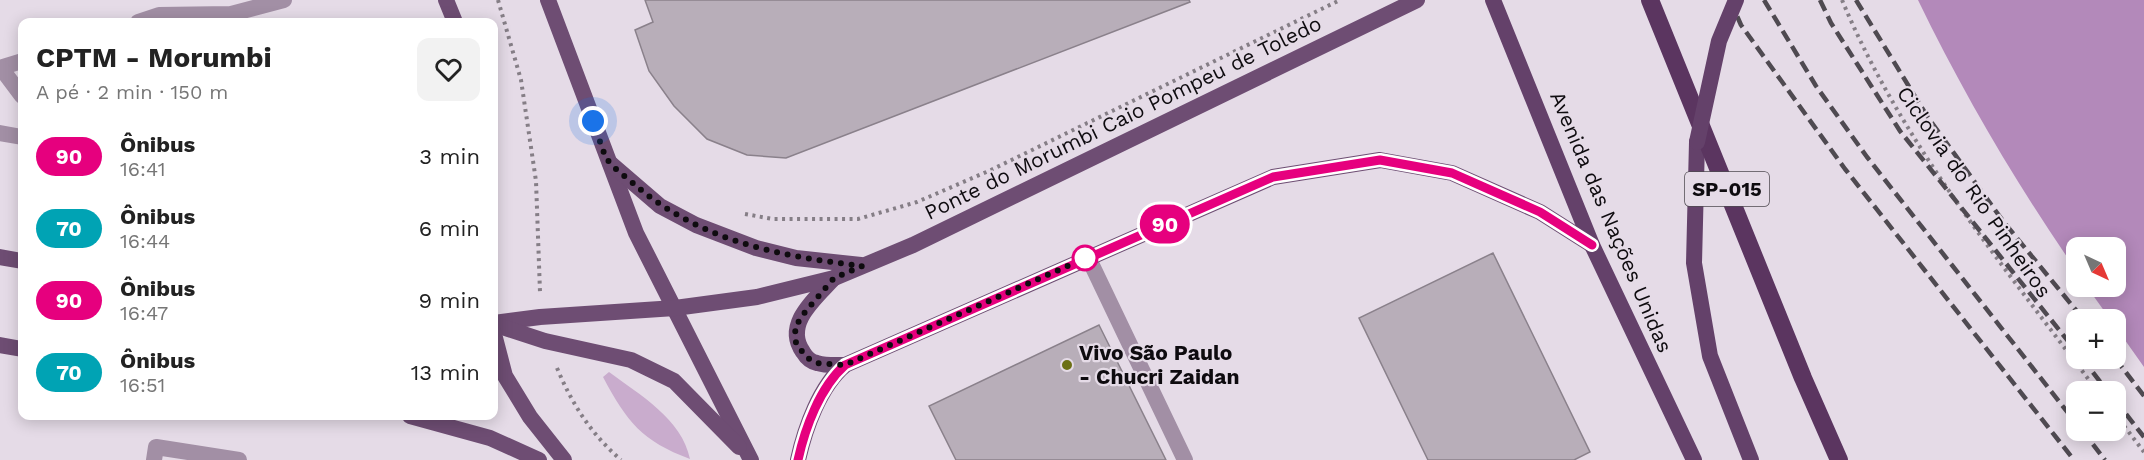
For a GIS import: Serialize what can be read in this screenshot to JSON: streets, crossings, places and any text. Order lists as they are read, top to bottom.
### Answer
{
  "streets": {
    "highway": ["SP-015", "Avenida das Nações Unidas"],
    "main road": ["Ponte do Morumbi Caio Pompeu de Toledo"],
    "path": ["Ciclovia do Rio Pinheiros"]
  },
  "places": ["Vivo São Paulo - Chucri Zaidan"],
  "lines": ["bus line 90"],
  "north": "bottom right",
  "page": {
    "on_map": "90",
    "heading": ["CPTM - Morumbi", "A pé · 2 min · 150 m"],
    "list": [
      {
        "mark": "90",
        "name": "Ônibus",
        "note": "16:41",
        "value": "3 min"
      },
      {
        "mark": "70",
        "name": "Ônibus",
        "note": "16:44",
        "value": "6 min"
      },
      {
        "mark": "90",
        "name": "Ônibus",
        "note": "16:47",
        "value": "9 min"
      },
      {
        "mark": "70",
        "name": "Ônibus",
        "note": "16:51",
        "value": "13 min"
      }
    ],
    "map_buttons": ["+", "−"]
  }
}
